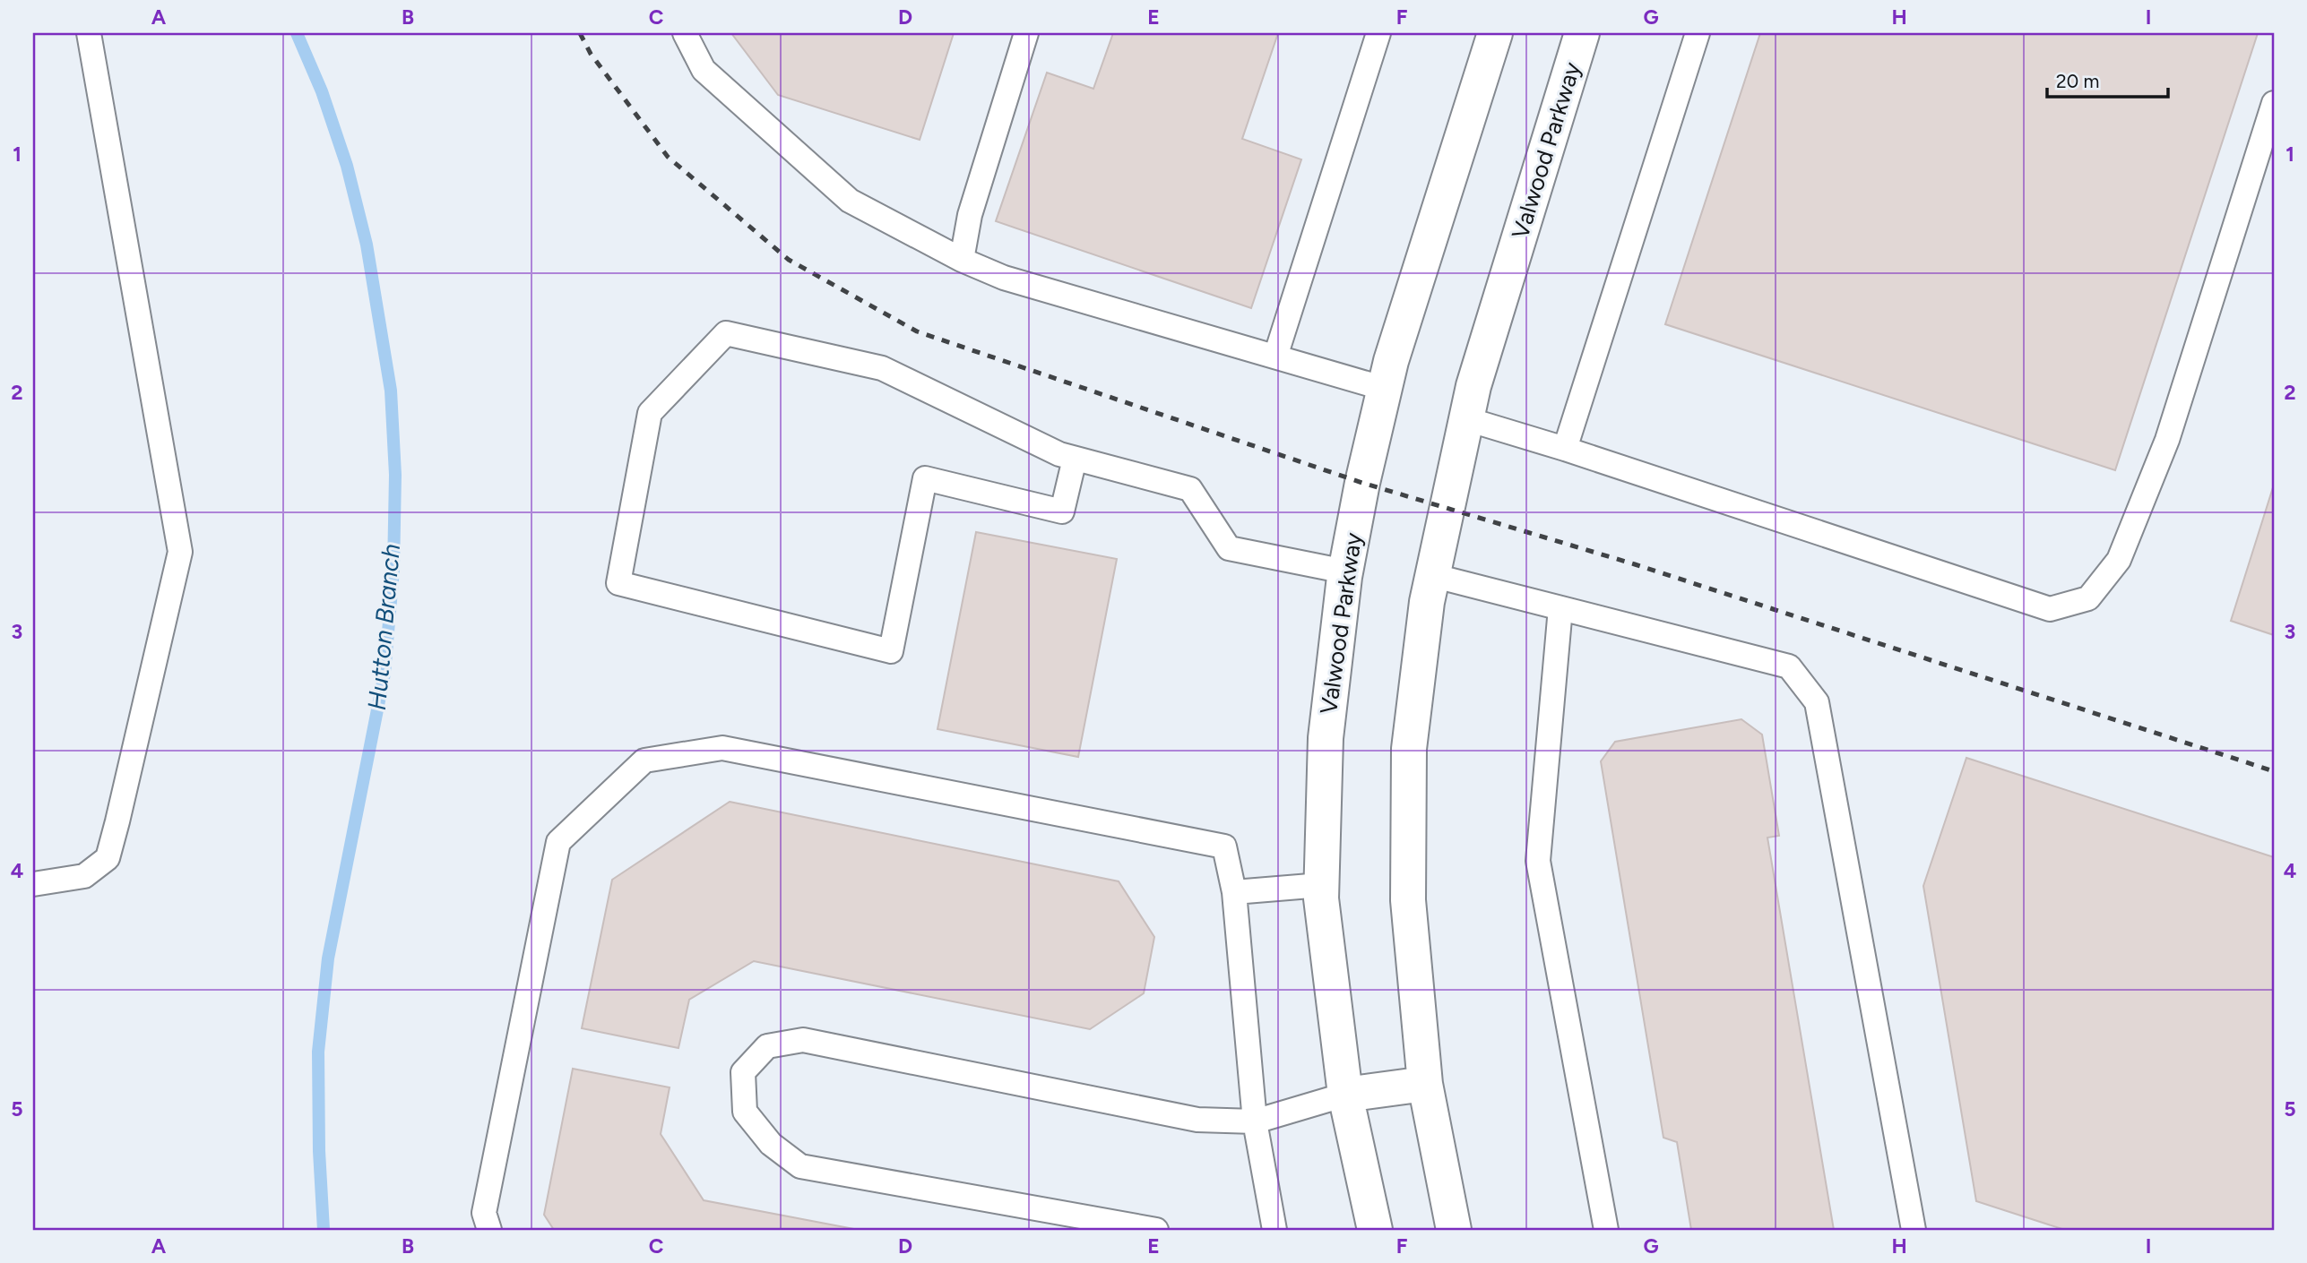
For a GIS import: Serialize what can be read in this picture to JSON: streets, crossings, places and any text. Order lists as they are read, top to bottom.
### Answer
{
  "streets": {
    "main road": ["Valwood Parkway"]
  },
  "water": ["Hutton Branch"],
  "scale_bar": "20 m",
  "grid": {
    "columns": [
      "A",
      "B",
      "C",
      "D",
      "E",
      "F",
      "G",
      "H",
      "I"
    ],
    "rows": [
      "1",
      "2",
      "3",
      "4",
      "5"
    ]
  }
}
